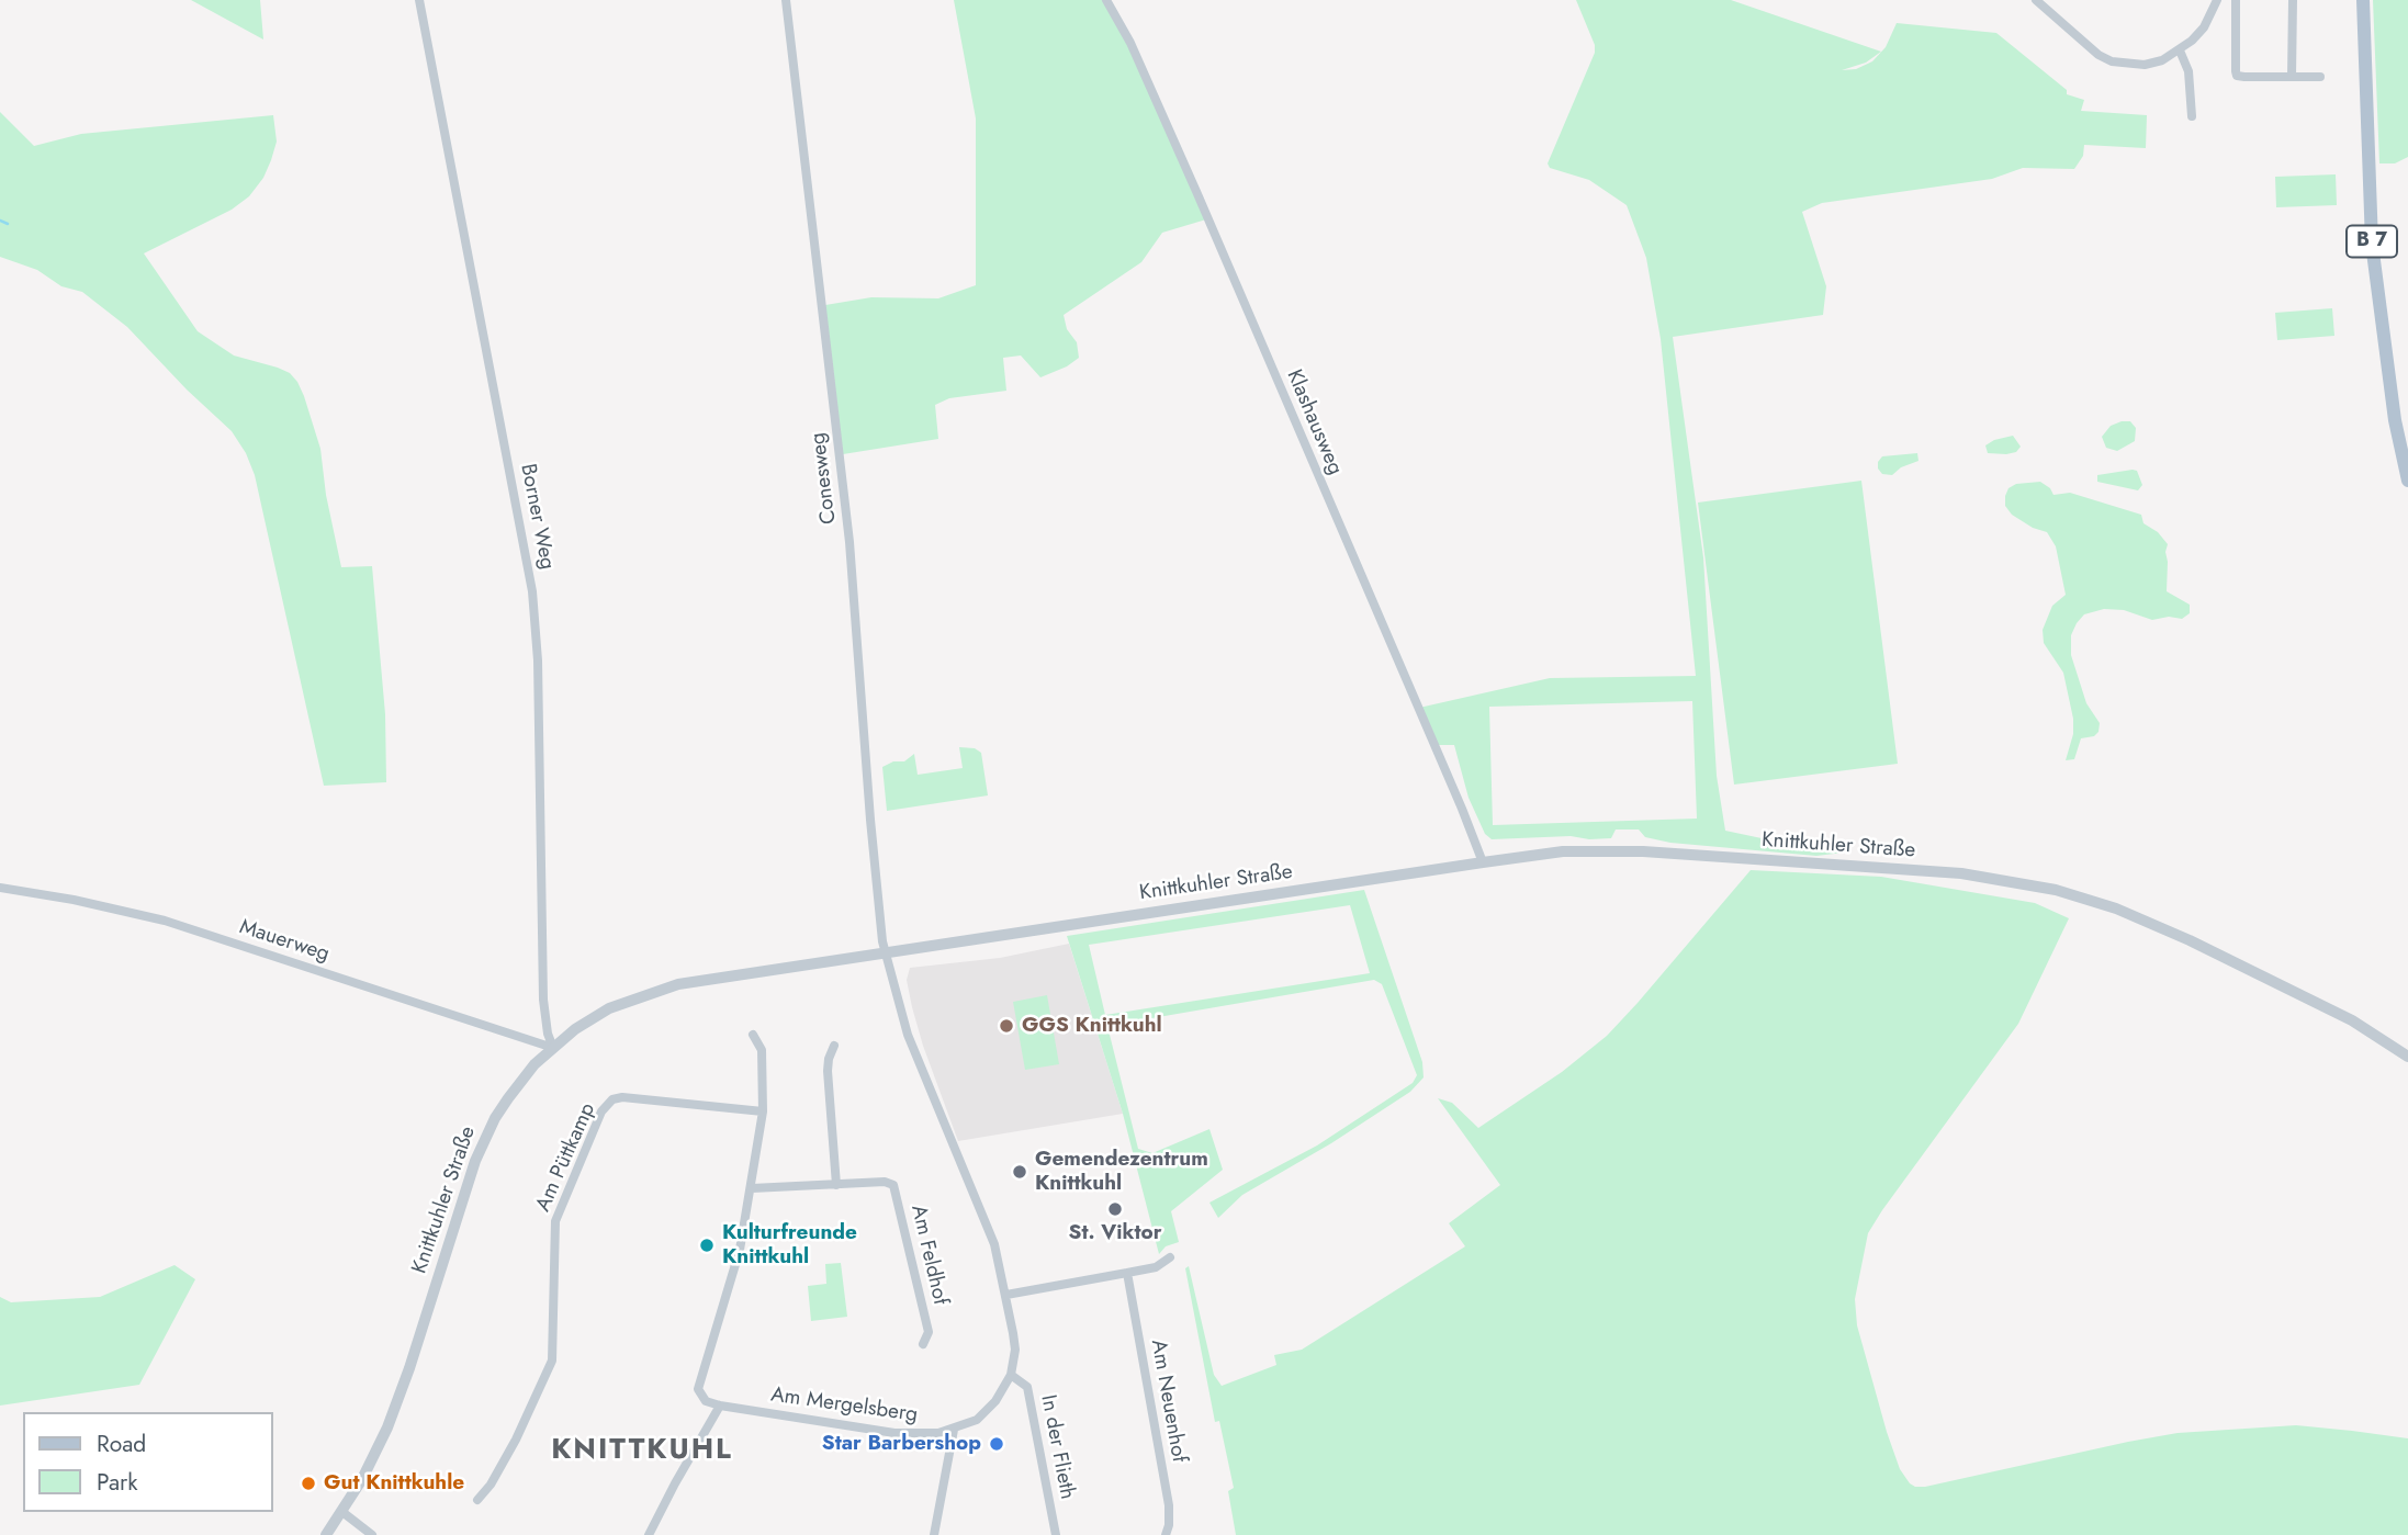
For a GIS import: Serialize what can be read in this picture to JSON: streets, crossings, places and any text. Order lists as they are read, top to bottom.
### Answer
{
  "streets": {
    "main road": ["B 7"],
    "street": [
      "Klashausweg",
      "Conesweg",
      "Borner Weg",
      "Knittkuhler Straße",
      "Mauerweg",
      "Am Püttkamp",
      "Am Feldhof",
      "Am Neuenhof",
      "Am Mergelsberg",
      "In der Flieth"
    ]
  },
  "crossings": [
    ["Klashausweg", "Knittkuhler Straße"],
    ["Conesweg", "Knittkuhler Straße"],
    ["Conesweg", "Am Mergelsberg"],
    ["Borner Weg", "Knittkuhler Straße"],
    ["Borner Weg", "Mauerweg"],
    ["Knittkuhler Straße", "Mauerweg"],
    ["Knittkuhler Straße", "Am Mergelsberg"],
    ["Am Mergelsberg", "In der Flieth"]
  ],
  "districts": ["KNITTKUHL"],
  "places": [
    "GGS Knittkuhl",
    "Gemendezentrum Knittkuhl",
    "St. Viktor",
    "Kulturfreunde Knittkuhl",
    "Star Barbershop",
    "Gut Knittkuhle"
  ],
  "legend": ["Road", "Park"]
}
